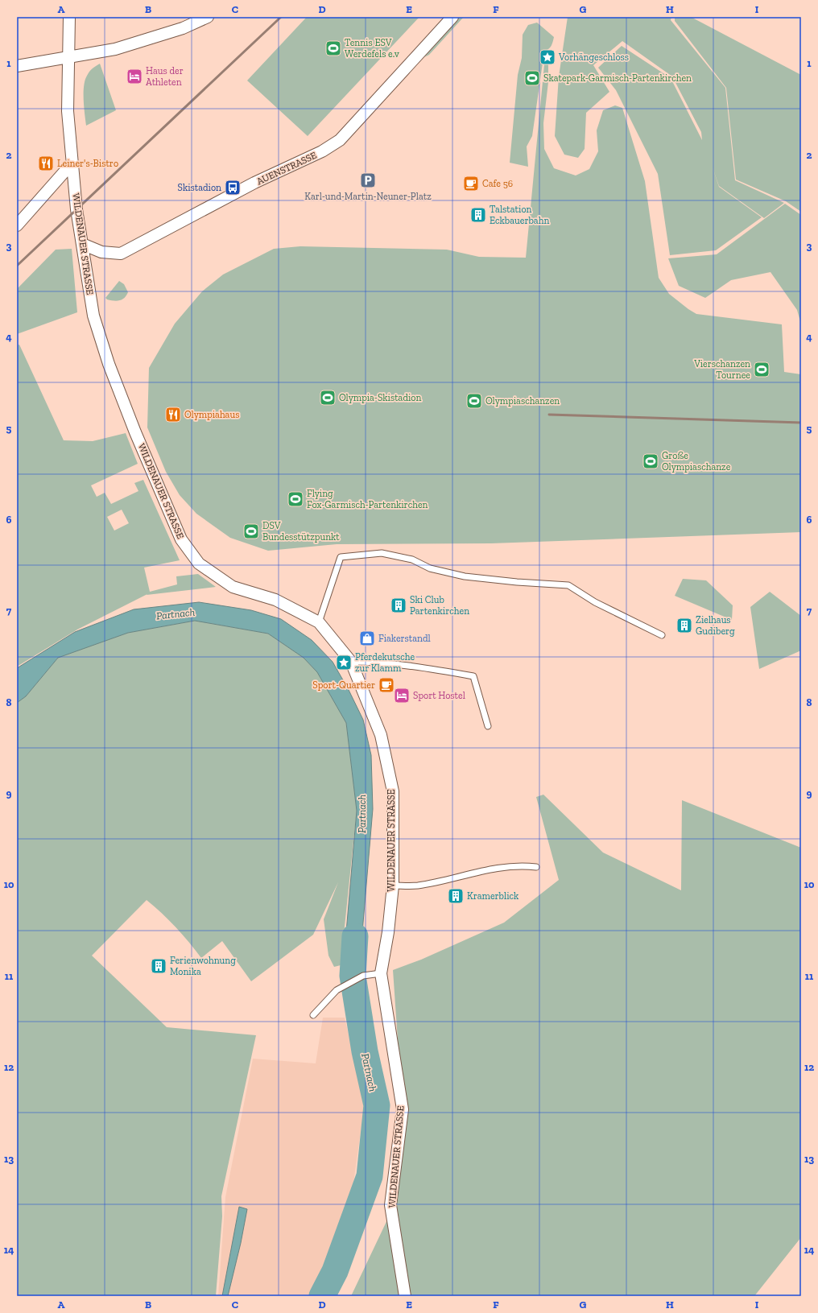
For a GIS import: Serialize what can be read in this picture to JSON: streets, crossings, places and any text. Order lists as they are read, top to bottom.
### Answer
{
  "streets": {
    "street": ["AUENSTRASSE", "WILDENAUER STRASSE"]
  },
  "crossings": [
    ["AUENSTRASSE", "WILDENAUER STRASSE"]
  ],
  "water": ["Partnach"],
  "places": {
    "sports": [
      "Tennis ESV Werdefels e.v",
      "Skatepark-Garmisch-Partenkirchen",
      "Vierschanzen Tournee",
      "Olympia-Skistadion",
      "Olympiaschanzen",
      "Große Olympiaschanze",
      "Flying Fox-Garmisch-Partenkirchen",
      "DSV Bundesstützpunkt"
    ],
    "place": ["Vorhängeschloss", "Pferdekutsche zur Klamm"],
    "hotel": ["Haus der Athleten", "Sport Hostel"],
    "restaurant": ["Leiner's-Bistro", "Olympiahaus"],
    "parking": ["Karl-und-Martin-Neuner-Platz"],
    "cafe": ["Cafe 56", "Sport-Quartier"],
    "bus stop": ["Skistadion"],
    "building": [
      "Talstation Eckbauerbahn",
      "Ski Club Partenkirchen",
      "Zielhaus Gudiberg",
      "Kramerblick",
      "Ferienwohnung Monika"
    ],
    "shop": ["Fiakerstandl"]
  },
  "grid": {
    "columns": [
      "A",
      "B",
      "C",
      "D",
      "E",
      "F",
      "G",
      "H",
      "I"
    ],
    "rows": [
      "1",
      "2",
      "3",
      "4",
      "5",
      "6",
      "7",
      "8",
      "9",
      "10",
      "11",
      "12",
      "13",
      "14"
    ]
  }
}
